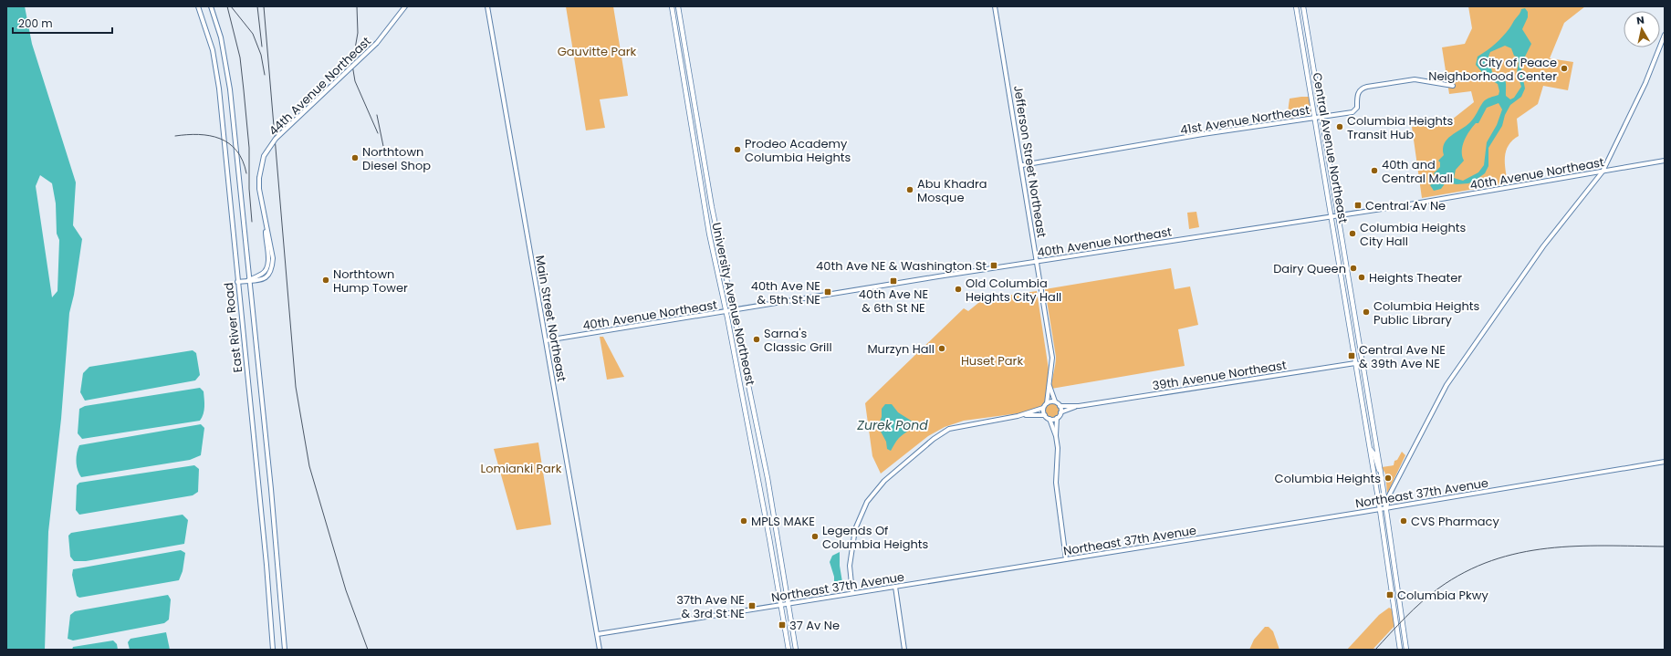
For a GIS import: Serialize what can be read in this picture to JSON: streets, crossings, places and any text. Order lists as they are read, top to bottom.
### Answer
{
  "streets": {
    "main road": ["Central Avenue Northeast", "University Avenue Northeast"],
    "street": [
      "44th Avenue Northeast",
      "41st Avenue Northeast",
      "Jefferson Street Northeast",
      "40th Avenue Northeast",
      "Main Street Northeast",
      "East River Road",
      "39th Avenue Northeast",
      "Northeast 37th Avenue"
    ]
  },
  "crossings": [
    ["44th Avenue Northeast", "East River Road"],
    ["41st Avenue Northeast", "Central Avenue Northeast"],
    ["41st Avenue Northeast", "Jefferson Street Northeast"],
    ["Central Avenue Northeast", "40th Avenue Northeast"],
    ["Central Avenue Northeast", "39th Avenue Northeast"],
    ["Central Avenue Northeast", "Northeast 37th Avenue"],
    ["Jefferson Street Northeast", "40th Avenue Northeast"],
    ["Jefferson Street Northeast", "39th Avenue Northeast"],
    ["40th Avenue Northeast", "University Avenue Northeast"],
    ["40th Avenue Northeast", "Main Street Northeast"],
    ["University Avenue Northeast", "Northeast 37th Avenue"],
    ["Main Street Northeast", "Northeast 37th Avenue"]
  ],
  "water": ["Zurek Pond"],
  "parks": ["Gauvitte Park", "Huset Park", "Lomianki Park"],
  "places": {
    "other": [
      "City of Peace Neighborhood Center",
      "Columbia Heights Transit Hub",
      "Prodeo Academy Columbia Heights",
      "Northtown Diesel Shop",
      "40th and Central Mall",
      "Abu Khadra Mosque",
      "Columbia Heights City Hall",
      "Dairy Queen",
      "Heights Theater",
      "Northtown Hump Tower",
      "Old Columbia Heights City Hall",
      "Columbia Heights Public Library",
      "Sarna's Classic Grill",
      "Murzyn Hall",
      "Columbia Heights",
      "MPLS MAKE",
      "CVS Pharmacy",
      "Legends Of Columbia Heights"
    ],
    "transit": [
      "Central Av Ne",
      "40th Ave NE & Washington St",
      "40th Ave NE & 6th St NE",
      "40th Ave NE & 5th St NE",
      "Central Ave NE & 39th Ave NE",
      "Columbia Pkwy",
      "37th Ave NE & 3rd St NE",
      "37 Av Ne"
    ]
  },
  "scale_bar": "200 m",
  "north": "top"
}
